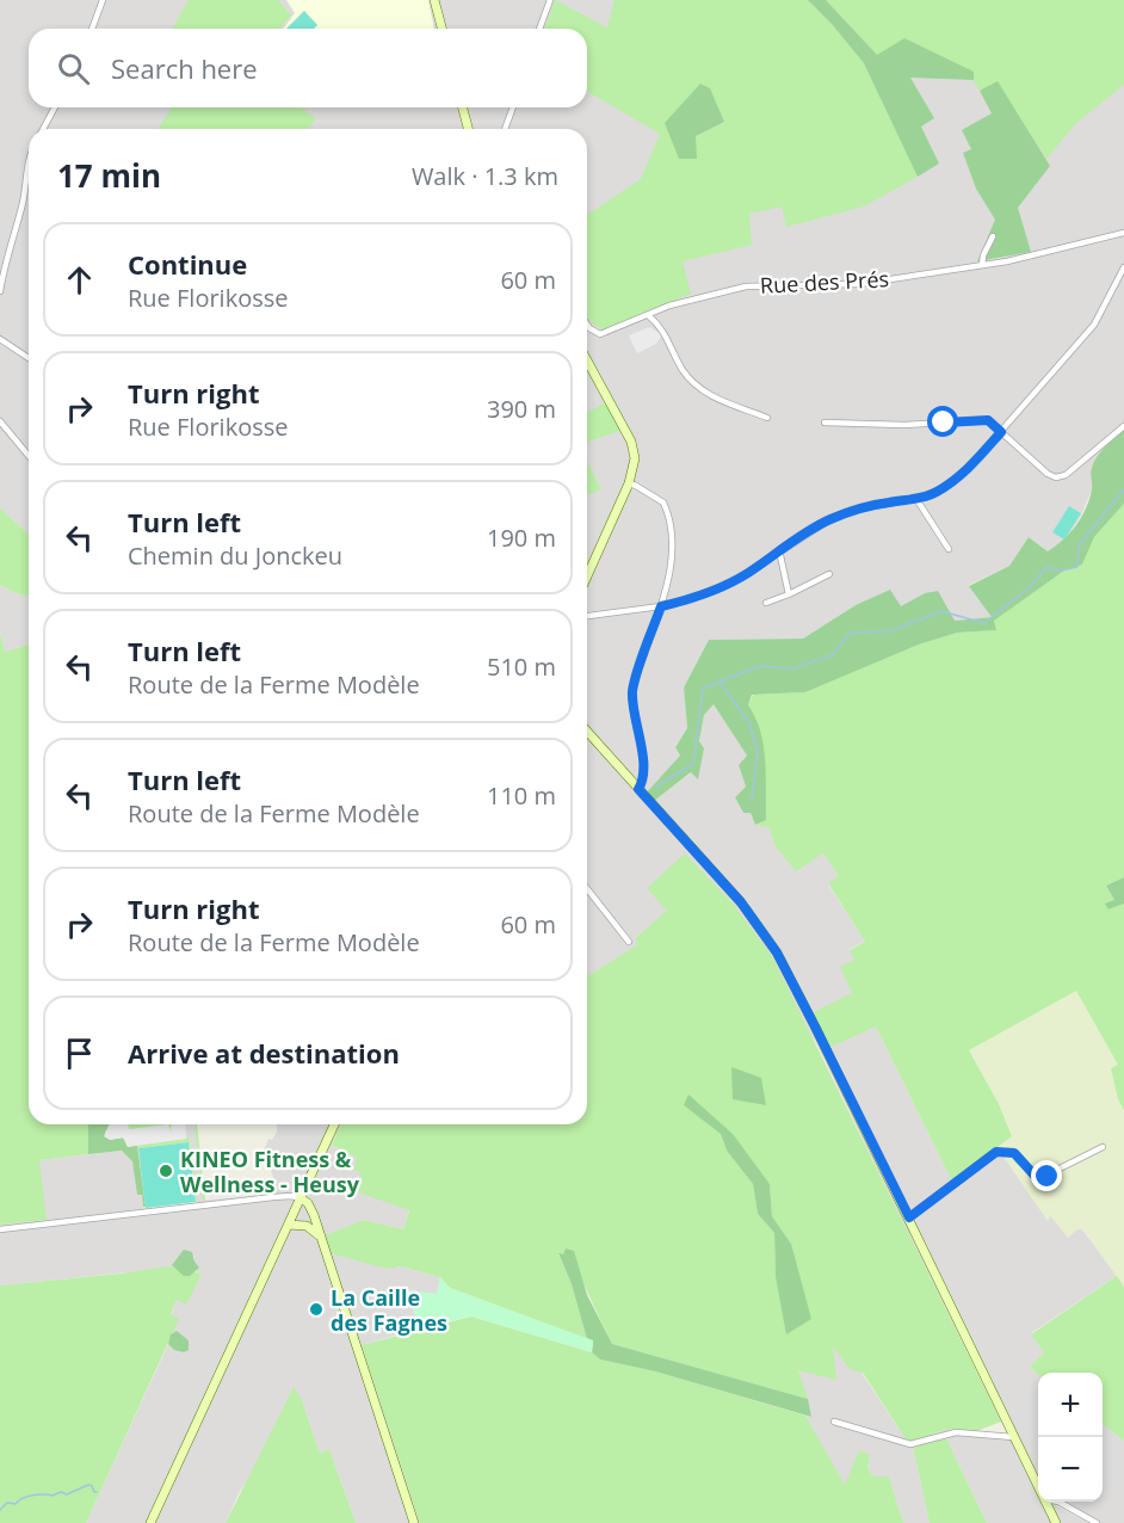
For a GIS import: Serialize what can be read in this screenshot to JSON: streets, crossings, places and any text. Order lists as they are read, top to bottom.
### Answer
{
  "streets": {
    "street": ["Rue des Prés"]
  },
  "places": ["KINEO Fitness & Wellness - Heusy", "La Caille des Fagnes"],
  "page": {
    "search": "Search here",
    "heading": ["17 min", "Walk · 1.3 km"],
    "list": [
      ["Continue", "Rue Florikosse", "60 m"],
      ["Turn right", "Rue Florikosse", "390 m"],
      ["Turn left", "Chemin du Jonckeu", "190 m"],
      ["Turn left", "Route de la Ferme Modèle", "510 m"],
      ["Turn left", "Route de la Ferme Modèle", "110 m"],
      ["Turn right", "Route de la Ferme Modèle", "60 m"],
      "Arrive at destination"
    ],
    "map_buttons": ["+", "−"]
  }
}
